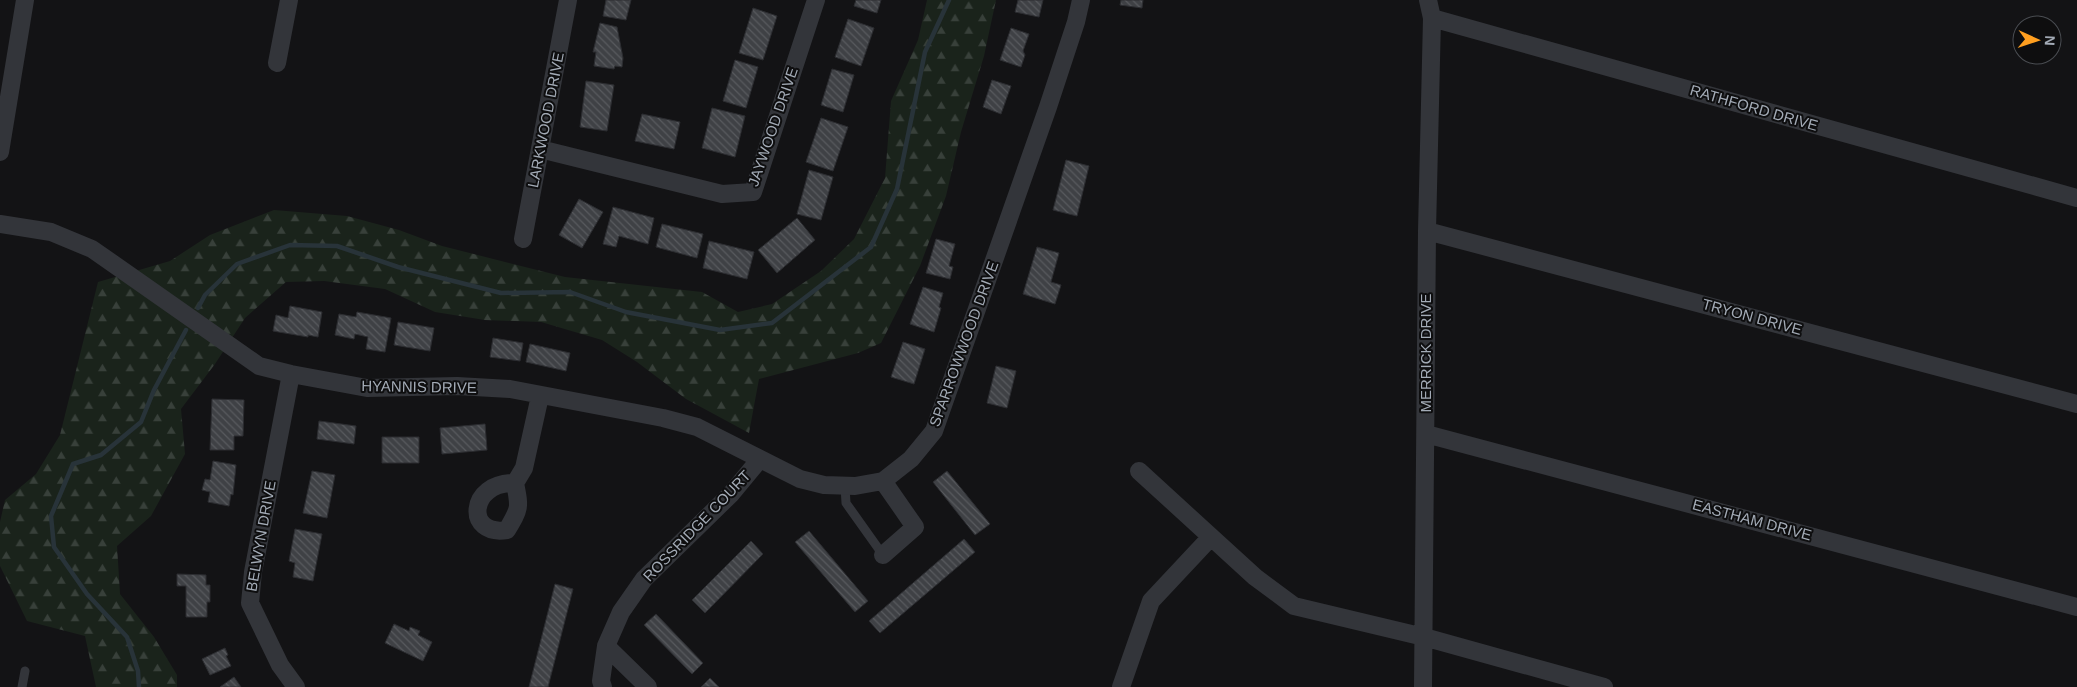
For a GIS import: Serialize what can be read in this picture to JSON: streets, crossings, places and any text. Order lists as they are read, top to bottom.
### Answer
{
  "streets": {
    "street": [
      "RATHFORD DRIVE",
      "LARKWOOD DRIVE",
      "JAYWOOD DRIVE",
      "TRYON DRIVE",
      "SPARROWWOOD DRIVE",
      "MERRICK DRIVE",
      "HYANNIS DRIVE",
      "EASTHAM DRIVE",
      "ROSSRIDGE COURT",
      "BELWYN DRIVE"
    ]
  },
  "crossings": [
    ["RATHFORD DRIVE", "MERRICK DRIVE"],
    ["LARKWOOD DRIVE", "JAYWOOD DRIVE"],
    ["TRYON DRIVE", "MERRICK DRIVE"],
    ["SPARROWWOOD DRIVE", "HYANNIS DRIVE"],
    ["SPARROWWOOD DRIVE", "ROSSRIDGE COURT"],
    ["MERRICK DRIVE", "EASTHAM DRIVE"],
    ["HYANNIS DRIVE", "BELWYN DRIVE"]
  ],
  "north": "right"
}
